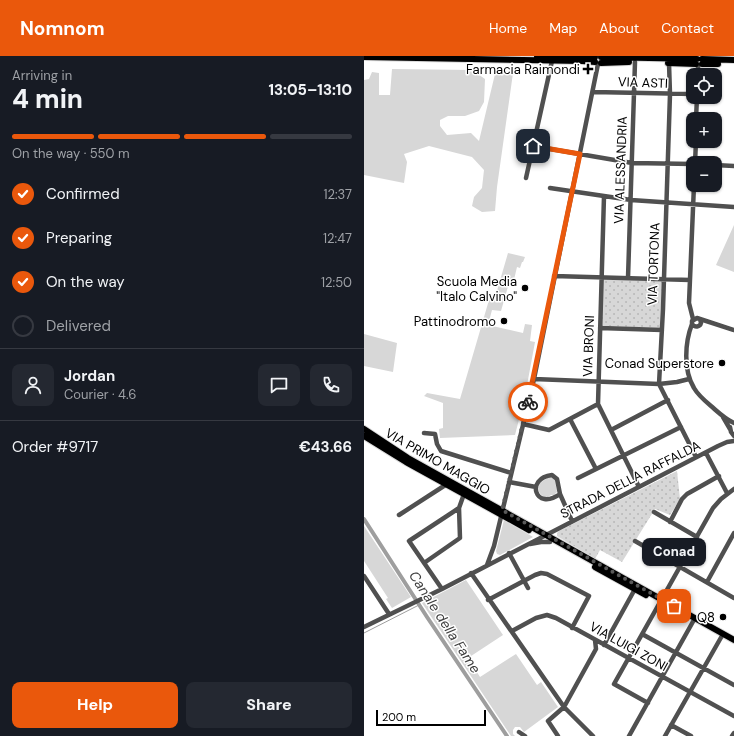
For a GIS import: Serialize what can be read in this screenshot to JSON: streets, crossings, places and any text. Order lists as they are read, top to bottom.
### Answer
{
  "streets": {
    "main road": ["VIA PRIMO MAGGIO"],
    "street": [
      "VIA ASTI",
      "VIA ALESSANDRIA",
      "VIA TORTONA",
      "VIA BRONI",
      "STRADA DELLA RAFFALDA",
      "VIA LUIGI ZONI"
    ]
  },
  "crossings": [
    ["VIA ASTI", "VIA ALESSANDRIA"],
    ["VIA ASTI", "VIA TORTONA"],
    ["VIA BRONI", "STRADA DELLA RAFFALDA"]
  ],
  "water": ["Canale della Fame"],
  "places": {
    "health": ["Farmacia Raimondi"],
    "other": [
      "Scuola Media \"Italo Calvino\"",
      "Pattinodromo",
      "Conad Superstore",
      "Conad",
      "Q8"
    ]
  },
  "scale_bar": "200 m",
  "page": {
    "header": "Nomnom",
    "nav": [
      "Home",
      "Map",
      "About",
      "Contact"
    ],
    "heading": ["4 min", "Arriving in", "13:05–13:10"],
    "panel": [
      "Jordan",
      "Courier · 4.6",
      "Order #9717",
      "€43.66"
    ],
    "map_buttons": ["+", "−"],
    "bar": "On the way · 550 m",
    "list": [
      ["Confirmed", "12:37"],
      ["Preparing", "12:47"],
      ["On the way", "12:50"],
      "Delivered"
    ],
    "bubble": "Conad",
    "buttons": ["Help", "Share"],
    "scale": "200 m"
  }
}
